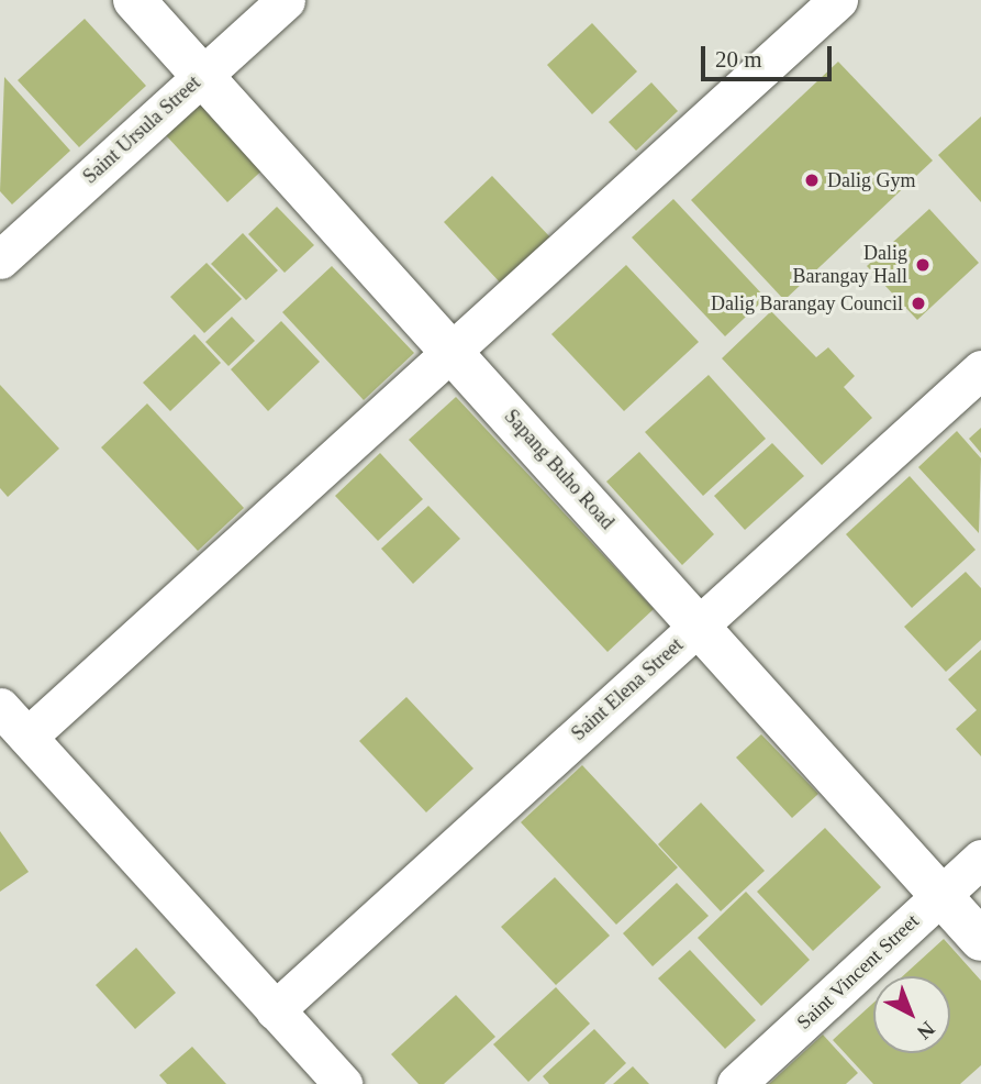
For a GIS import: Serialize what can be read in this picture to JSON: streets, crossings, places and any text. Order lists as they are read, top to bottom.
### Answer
{
  "streets": {
    "street": [
      "Saint Ursula Street",
      "Sapang Buho Road",
      "Saint Elena Street",
      "Saint Vincent Street"
    ]
  },
  "crossings": [
    ["Saint Ursula Street", "Sapang Buho Road"],
    ["Sapang Buho Road", "Saint Elena Street"],
    ["Sapang Buho Road", "Saint Vincent Street"]
  ],
  "places": ["Dalig Gym", "Dalig Barangay Hall", "Dalig Barangay Council"],
  "scale_bar": "20 m",
  "north": "bottom right"
}
